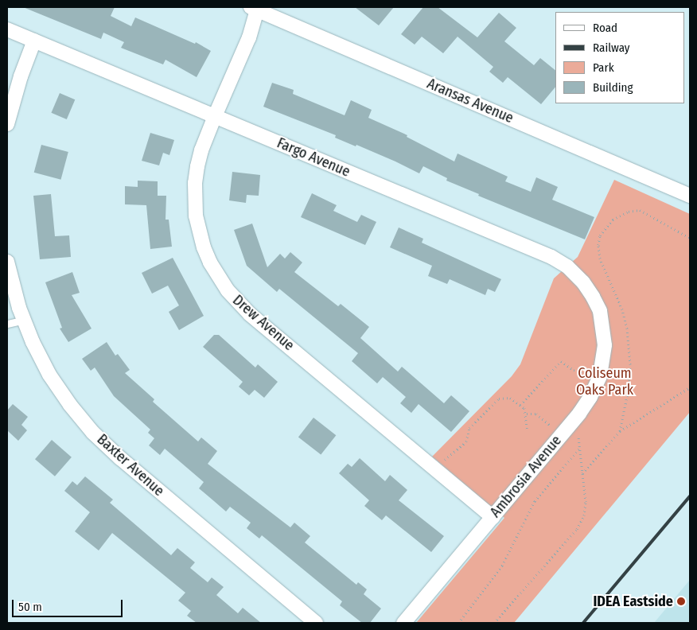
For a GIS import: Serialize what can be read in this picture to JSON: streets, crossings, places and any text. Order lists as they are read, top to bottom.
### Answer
{
  "streets": {
    "street": [
      "Aransas Avenue",
      "Fargo Avenue",
      "Drew Avenue",
      "Baxter Avenue",
      "Ambrosia Avenue"
    ]
  },
  "crossings": [
    ["Aransas Avenue", "Drew Avenue"],
    ["Fargo Avenue", "Drew Avenue"],
    ["Fargo Avenue", "Ambrosia Avenue"],
    ["Drew Avenue", "Ambrosia Avenue"]
  ],
  "parks": ["Coliseum Oaks Park"],
  "places": ["IDEA Eastside"],
  "legend": [
    "Road",
    "Railway",
    "Park",
    "Building"
  ],
  "scale_bar": "50 m"
}
